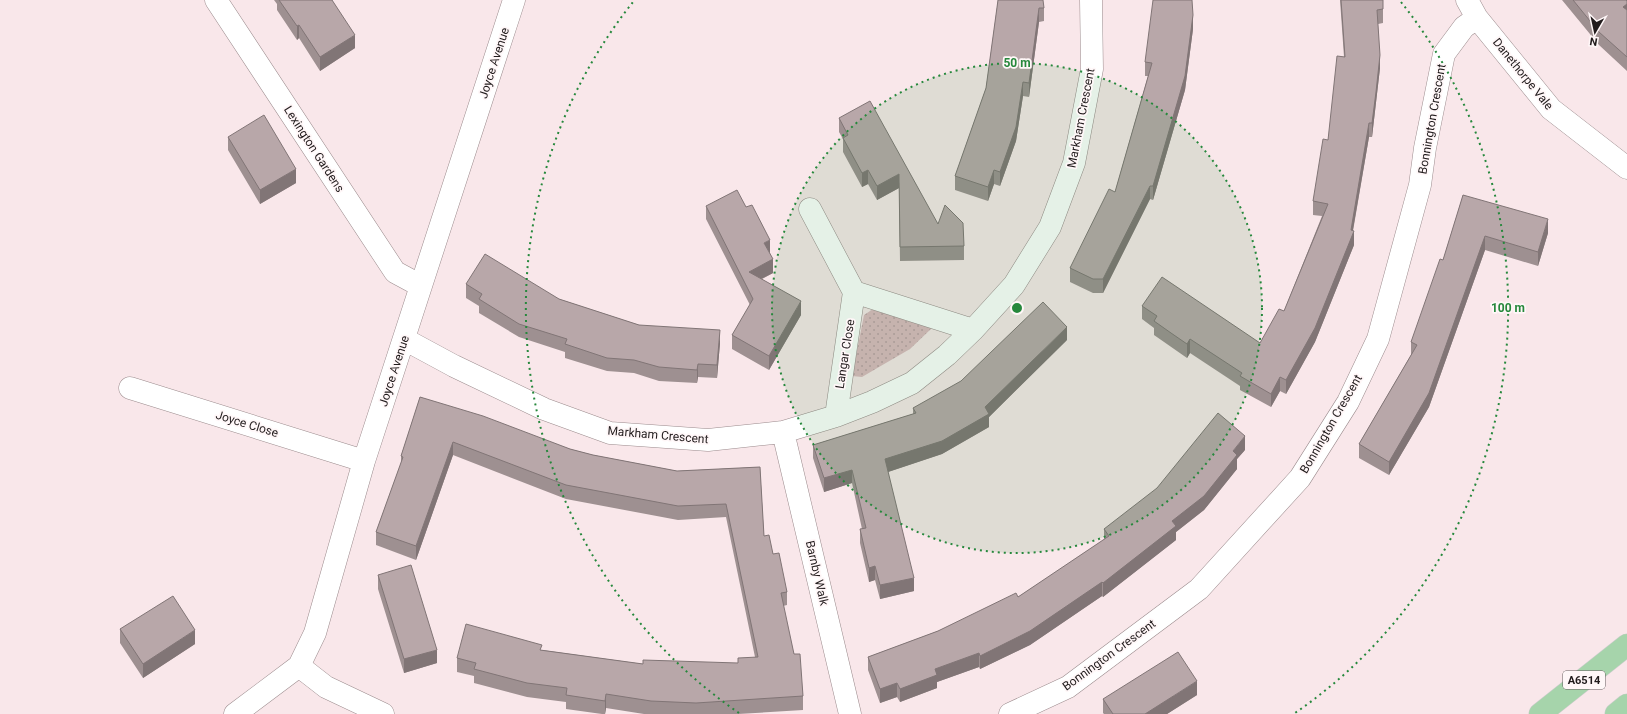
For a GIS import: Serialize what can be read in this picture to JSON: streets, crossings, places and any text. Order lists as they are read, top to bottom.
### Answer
{
  "streets": {
    "highway": ["A6514"],
    "street": [
      "Joyce Avenue",
      "Danethorpe Vale",
      "Markham Crescent",
      "Bonnington Crescent",
      "Lexington Gardens",
      "Langar Close",
      "Joyce Close",
      "Barnby Walk"
    ]
  },
  "crossings": [
    ["Joyce Avenue", "Markham Crescent"],
    ["Joyce Avenue", "Lexington Gardens"],
    ["Joyce Avenue", "Joyce Close"],
    ["Danethorpe Vale", "Bonnington Crescent"],
    ["Markham Crescent", "Langar Close"],
    ["Markham Crescent", "Barnby Walk"]
  ],
  "north": "bottom",
  "rings": ["50 m", "100 m"]
}
